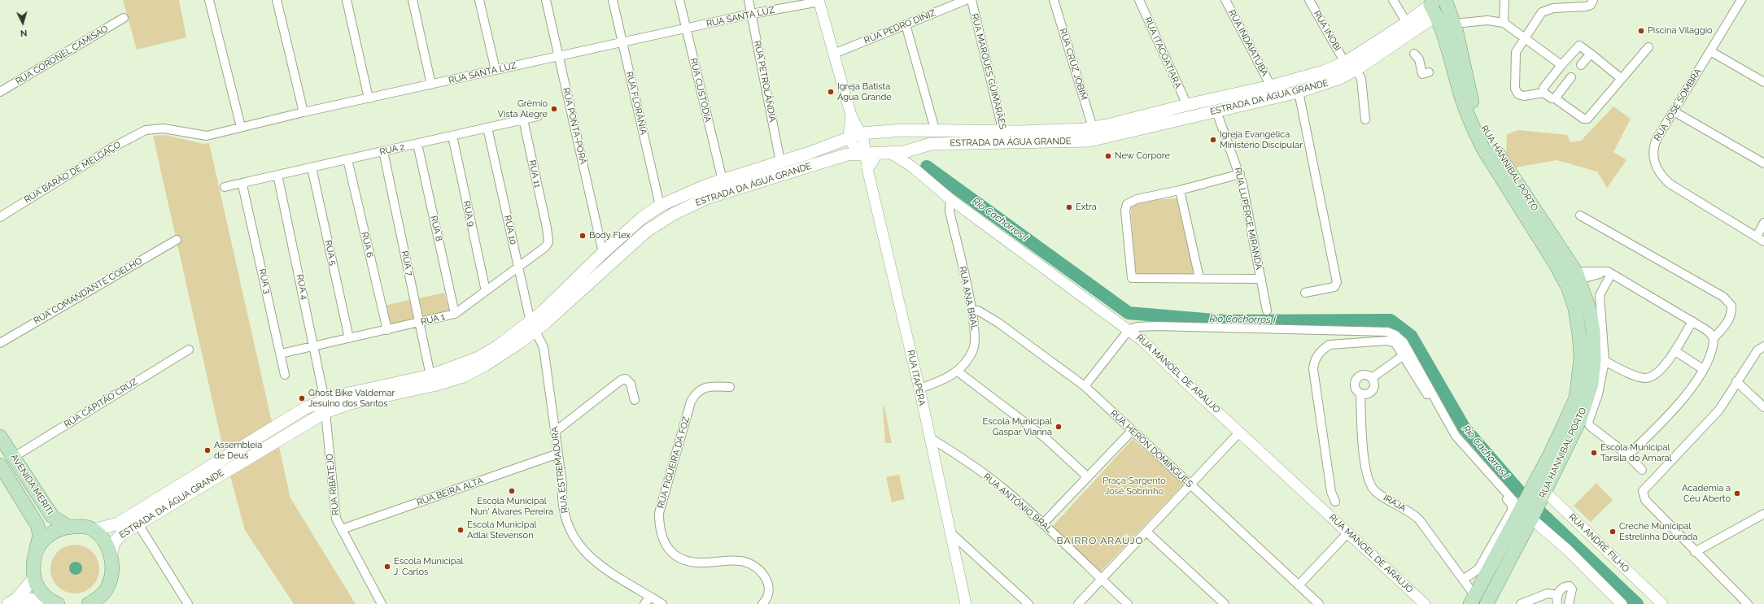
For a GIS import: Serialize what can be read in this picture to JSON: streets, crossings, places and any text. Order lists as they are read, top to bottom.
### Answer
{
  "streets": {
    "main road": ["ESTRADA DA ÁGUA GRANDE", "RUA HANNIBAL PORTO", "AVENIDA MERITI"],
    "street": [
      "RUA SANTA LUZ",
      "RUA PEDRO DINIZ",
      "RUA INOBI",
      "RUA INDAIATUBA",
      "RUA ITACOATIARA",
      "RUA CORONEL CAMISÃO",
      "RUA CRUZ JOBIM",
      "RUA MARQUES GUIMARÃES",
      "RUA PETROLÂNDIA",
      "RUA CUSTÓDIA",
      "RUA FLORÂNIA",
      "RUA JOSÉ SOMBRA",
      "RUA PONTA-PORÃ",
      "RUA 2",
      "RUA BARÃO DE MELGAÇO",
      "RUA 11",
      "RUA 9",
      "RUA LUPERCE MIRANDA",
      "RUA 8",
      "RUA 10",
      "RUA 6",
      "RUA 5",
      "RUA 7",
      "RUA 3",
      "RUA 4",
      "RUA COMANDANTE COELHO",
      "RUA ANA BRAL",
      "RUA 1",
      "RUA MANOEL DE ARAÚJO",
      "RUA ITAPERA",
      "RUA CAPITÃO CRUZ",
      "RUA HERON DOMINGUES",
      "RUA FIGUEIRA DA FOZ",
      "RUA ESTREMADURA",
      "RUA RIBATEJO",
      "RUA BEIRA ALTA",
      "RUA ANTÔNIO BRAL",
      "IRAJA",
      "RUA ANDRÉ FILHO"
    ]
  },
  "crossings": [
    ["RUA SANTA LUZ", "RUA PETROLÂNDIA"],
    ["RUA SANTA LUZ", "RUA CUSTÓDIA"],
    ["RUA SANTA LUZ", "RUA FLORÂNIA"],
    ["RUA SANTA LUZ", "RUA PONTA-PORÃ"],
    ["RUA SANTA LUZ", "RUA BARÃO DE MELGAÇO"],
    ["RUA INOBI", "ESTRADA DA ÁGUA GRANDE"],
    ["RUA INDAIATUBA", "ESTRADA DA ÁGUA GRANDE"],
    ["RUA ITACOATIARA", "ESTRADA DA ÁGUA GRANDE"],
    ["RUA CRUZ JOBIM", "ESTRADA DA ÁGUA GRANDE"],
    ["RUA MARQUES GUIMARÃES", "ESTRADA DA ÁGUA GRANDE"],
    ["RUA PETROLÂNDIA", "ESTRADA DA ÁGUA GRANDE"],
    ["RUA CUSTÓDIA", "ESTRADA DA ÁGUA GRANDE"],
    ["ESTRADA DA ÁGUA GRANDE", "RUA FLORÂNIA"],
    ["ESTRADA DA ÁGUA GRANDE", "RUA PONTA-PORÃ"],
    ["ESTRADA DA ÁGUA GRANDE", "RUA HANNIBAL PORTO"],
    ["ESTRADA DA ÁGUA GRANDE", "RUA LUPERCE MIRANDA"],
    ["ESTRADA DA ÁGUA GRANDE", "RUA 10"],
    ["ESTRADA DA ÁGUA GRANDE", "RUA 7"],
    ["ESTRADA DA ÁGUA GRANDE", "RUA 4"],
    ["ESTRADA DA ÁGUA GRANDE", "RUA MANOEL DE ARAÚJO"],
    ["ESTRADA DA ÁGUA GRANDE", "RUA ESTREMADURA"],
    ["ESTRADA DA ÁGUA GRANDE", "RUA RIBATEJO"],
    ["RUA 2", "RUA 11"],
    ["RUA 2", "RUA 9"],
    ["RUA 2", "RUA 8"],
    ["RUA 2", "RUA 10"],
    ["RUA 2", "RUA 6"],
    ["RUA 2", "RUA 5"],
    ["RUA 2", "RUA 7"],
    ["RUA 2", "RUA 3"],
    ["RUA 2", "RUA 4"],
    ["RUA HANNIBAL PORTO", "IRAJA"],
    ["RUA HANNIBAL PORTO", "RUA ANDRÉ FILHO"],
    ["RUA 11", "RUA 1"],
    ["RUA 9", "RUA 1"],
    ["RUA 8", "RUA 1"],
    ["RUA 10", "RUA 1"],
    ["RUA 10", "RUA ESTREMADURA"],
    ["RUA 6", "RUA 1"],
    ["RUA 5", "RUA 1"],
    ["RUA 7", "RUA 1"],
    ["RUA 3", "RUA 1"],
    ["RUA 4", "RUA 1"],
    ["RUA ANA BRAL", "RUA MANOEL DE ARAÚJO"],
    ["RUA ANA BRAL", "RUA ITAPERA"],
    ["RUA ANA BRAL", "RUA HERON DOMINGUES"],
    ["RUA ITAPERA", "RUA ANTÔNIO BRAL"],
    ["RUA CAPITÃO CRUZ", "AVENIDA MERITI"],
    ["RUA ESTREMADURA", "RUA BEIRA ALTA"],
    ["RUA RIBATEJO", "RUA BEIRA ALTA"]
  ],
  "districts": ["BAIRRO ARAÚJO"],
  "water": ["Rio Cachorros I"],
  "parks": ["Praça Sargento José Sobrinho"],
  "places": [
    "Piscina Vilaggio",
    "Igreja Batista Água Grande",
    "Grêmio Vista Alegre",
    "Igreja Evangélica Ministério Discipular",
    "New Corpore",
    "Extra",
    "Body Flex",
    "Ghost Bike Valdemar Jesuino dos Santos",
    "Escola Municipal Gaspar Vianna",
    "Assembleia de Deus",
    "Escola Municipal Tarsila do Amaral",
    "Escola Municipal Nun' Álvares Pereira",
    "Academia a Céu Aberto",
    "Escola Municipal Adlai Stevenson",
    "Creche Municipal Estrelinha Dourada",
    "Escola Municipal J. Carlos"
  ],
  "north": "bottom"
}
